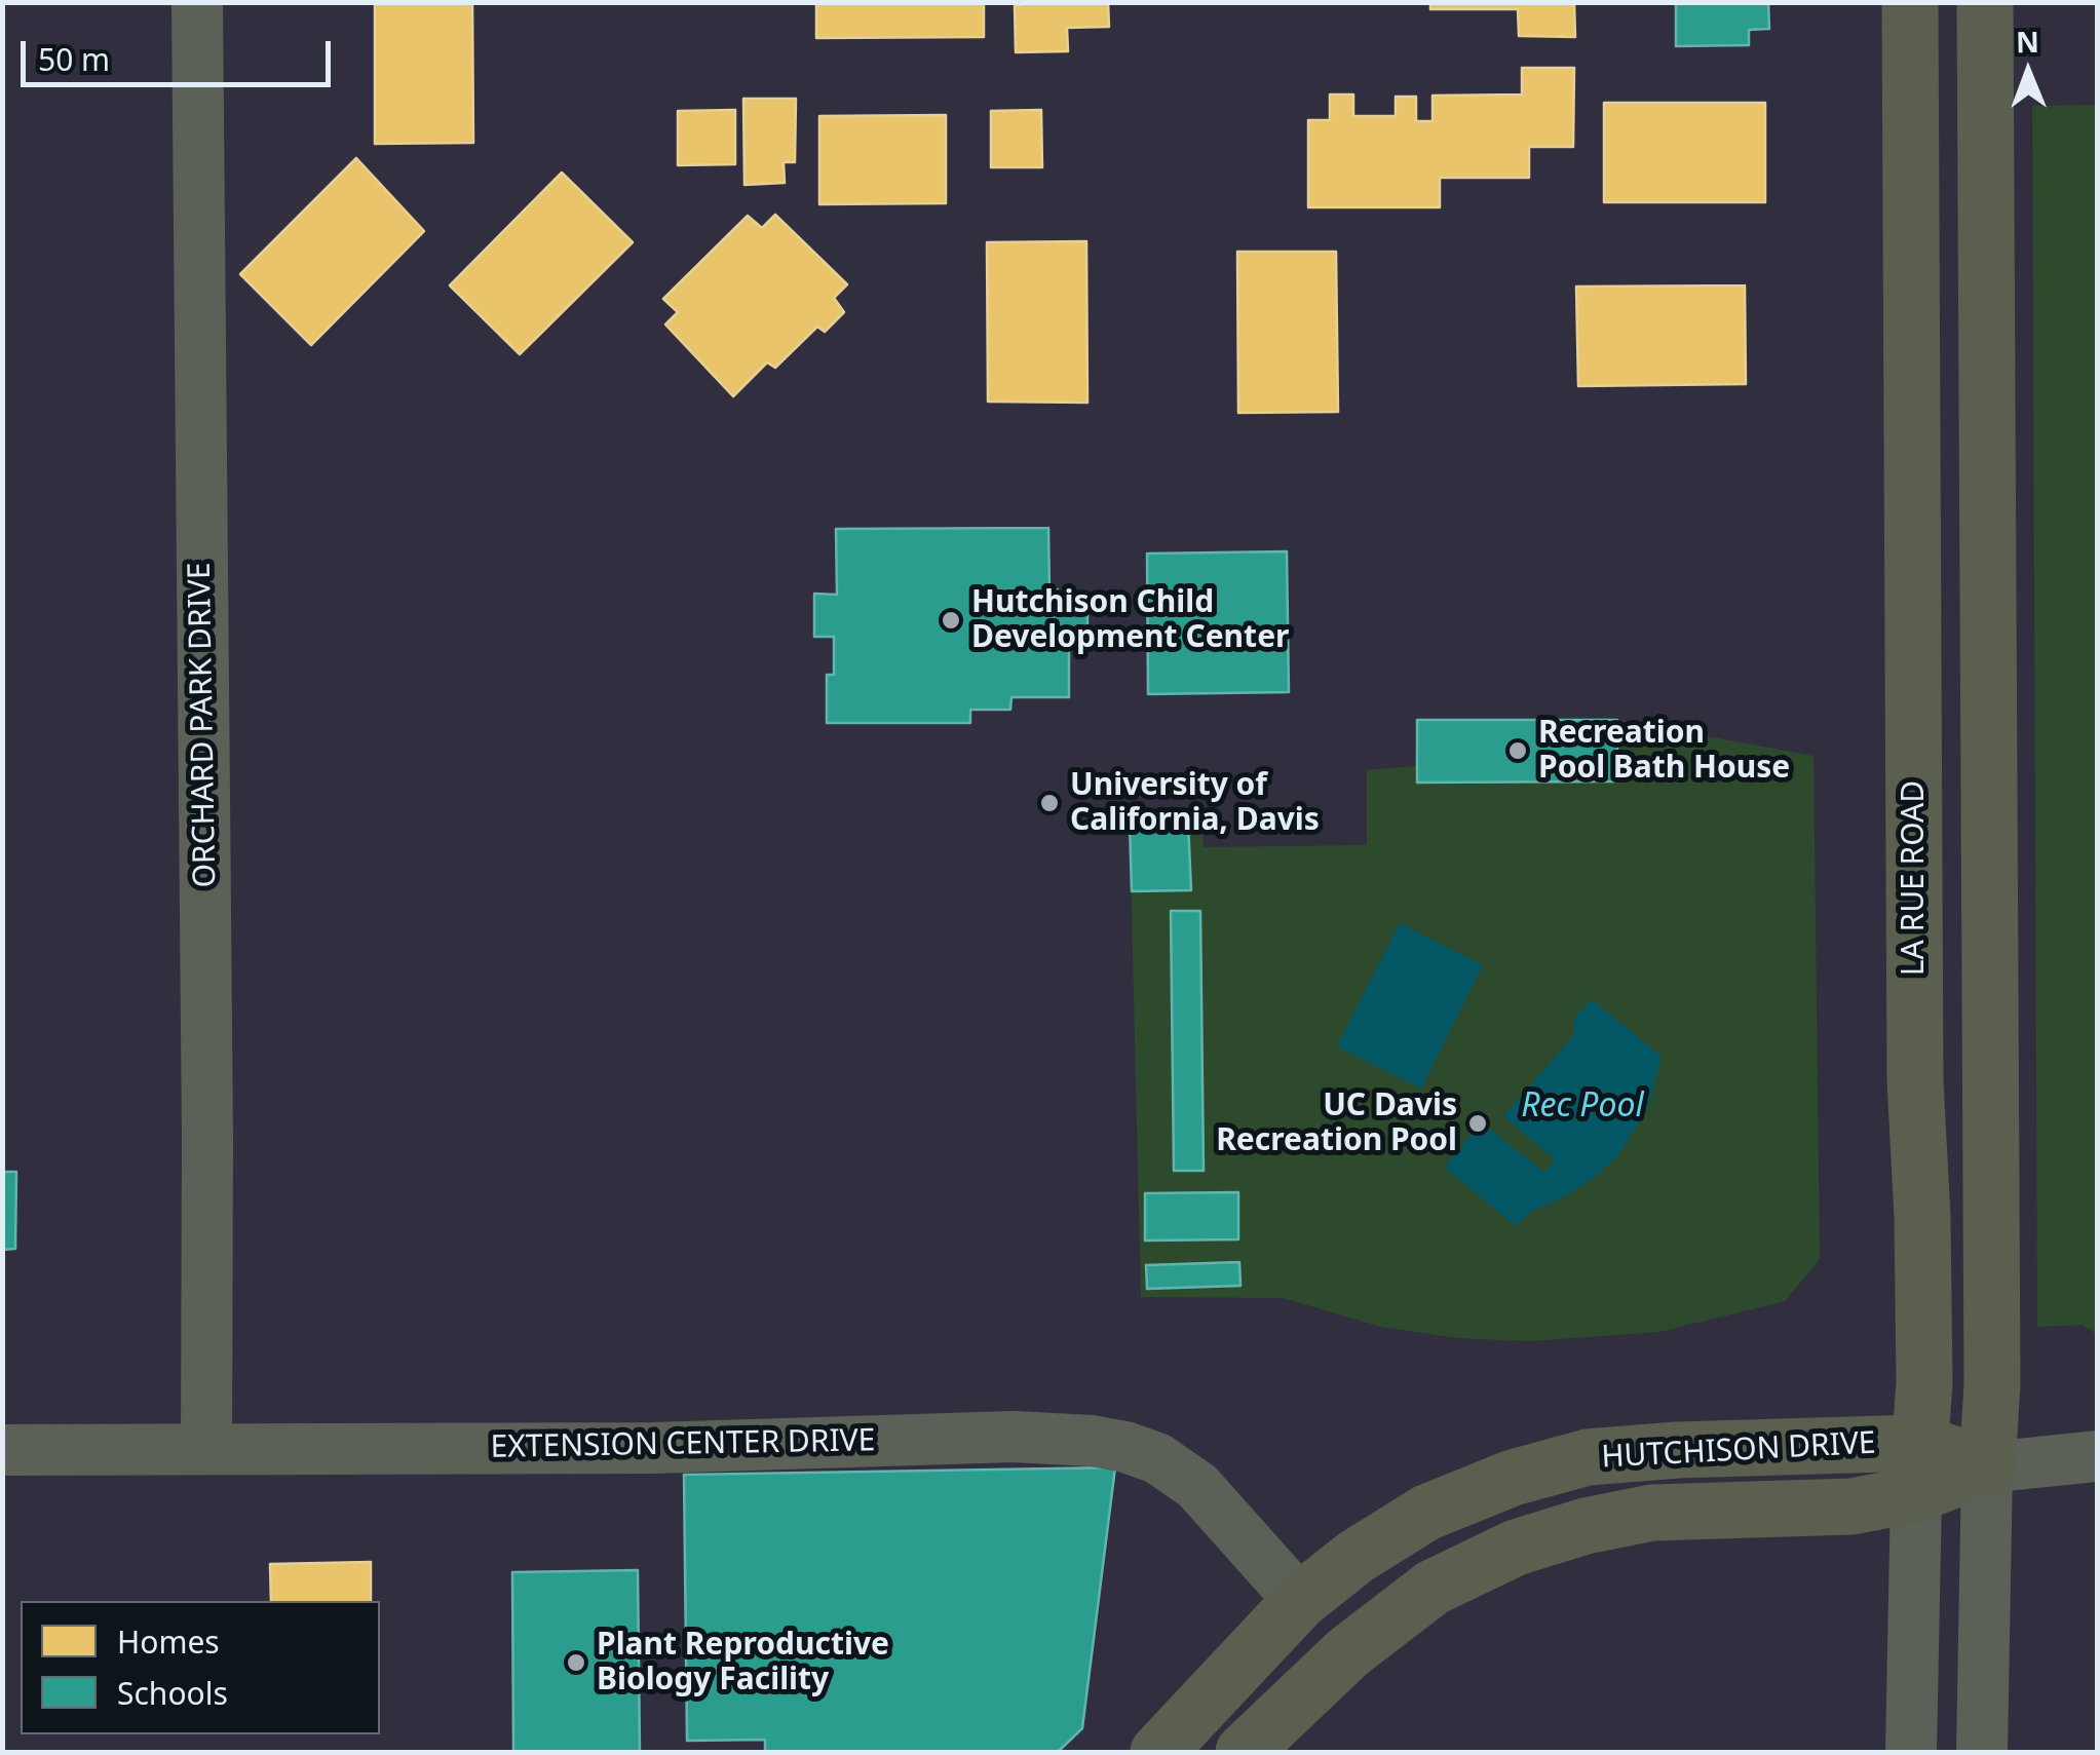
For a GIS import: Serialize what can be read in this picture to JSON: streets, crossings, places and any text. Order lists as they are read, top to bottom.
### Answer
{
  "streets": {
    "main road": ["LA RUE ROAD", "HUTCHISON DRIVE"],
    "street": ["ORCHARD PARK DRIVE", "EXTENSION CENTER DRIVE"]
  },
  "crossings": [
    ["ORCHARD PARK DRIVE", "EXTENSION CENTER DRIVE"],
    ["LA RUE ROAD", "HUTCHISON DRIVE"],
    ["EXTENSION CENTER DRIVE", "HUTCHISON DRIVE"]
  ],
  "water": ["Rec Pool"],
  "places": [
    "Hutchison Child Development Center",
    "Recreation Pool Bath House",
    "University of California, Davis",
    "UC Davis Recreation Pool",
    "Plant Reproductive Biology Facility"
  ],
  "legend": ["Homes", "Schools"],
  "scale_bar": "50 m",
  "north": "top"
}
